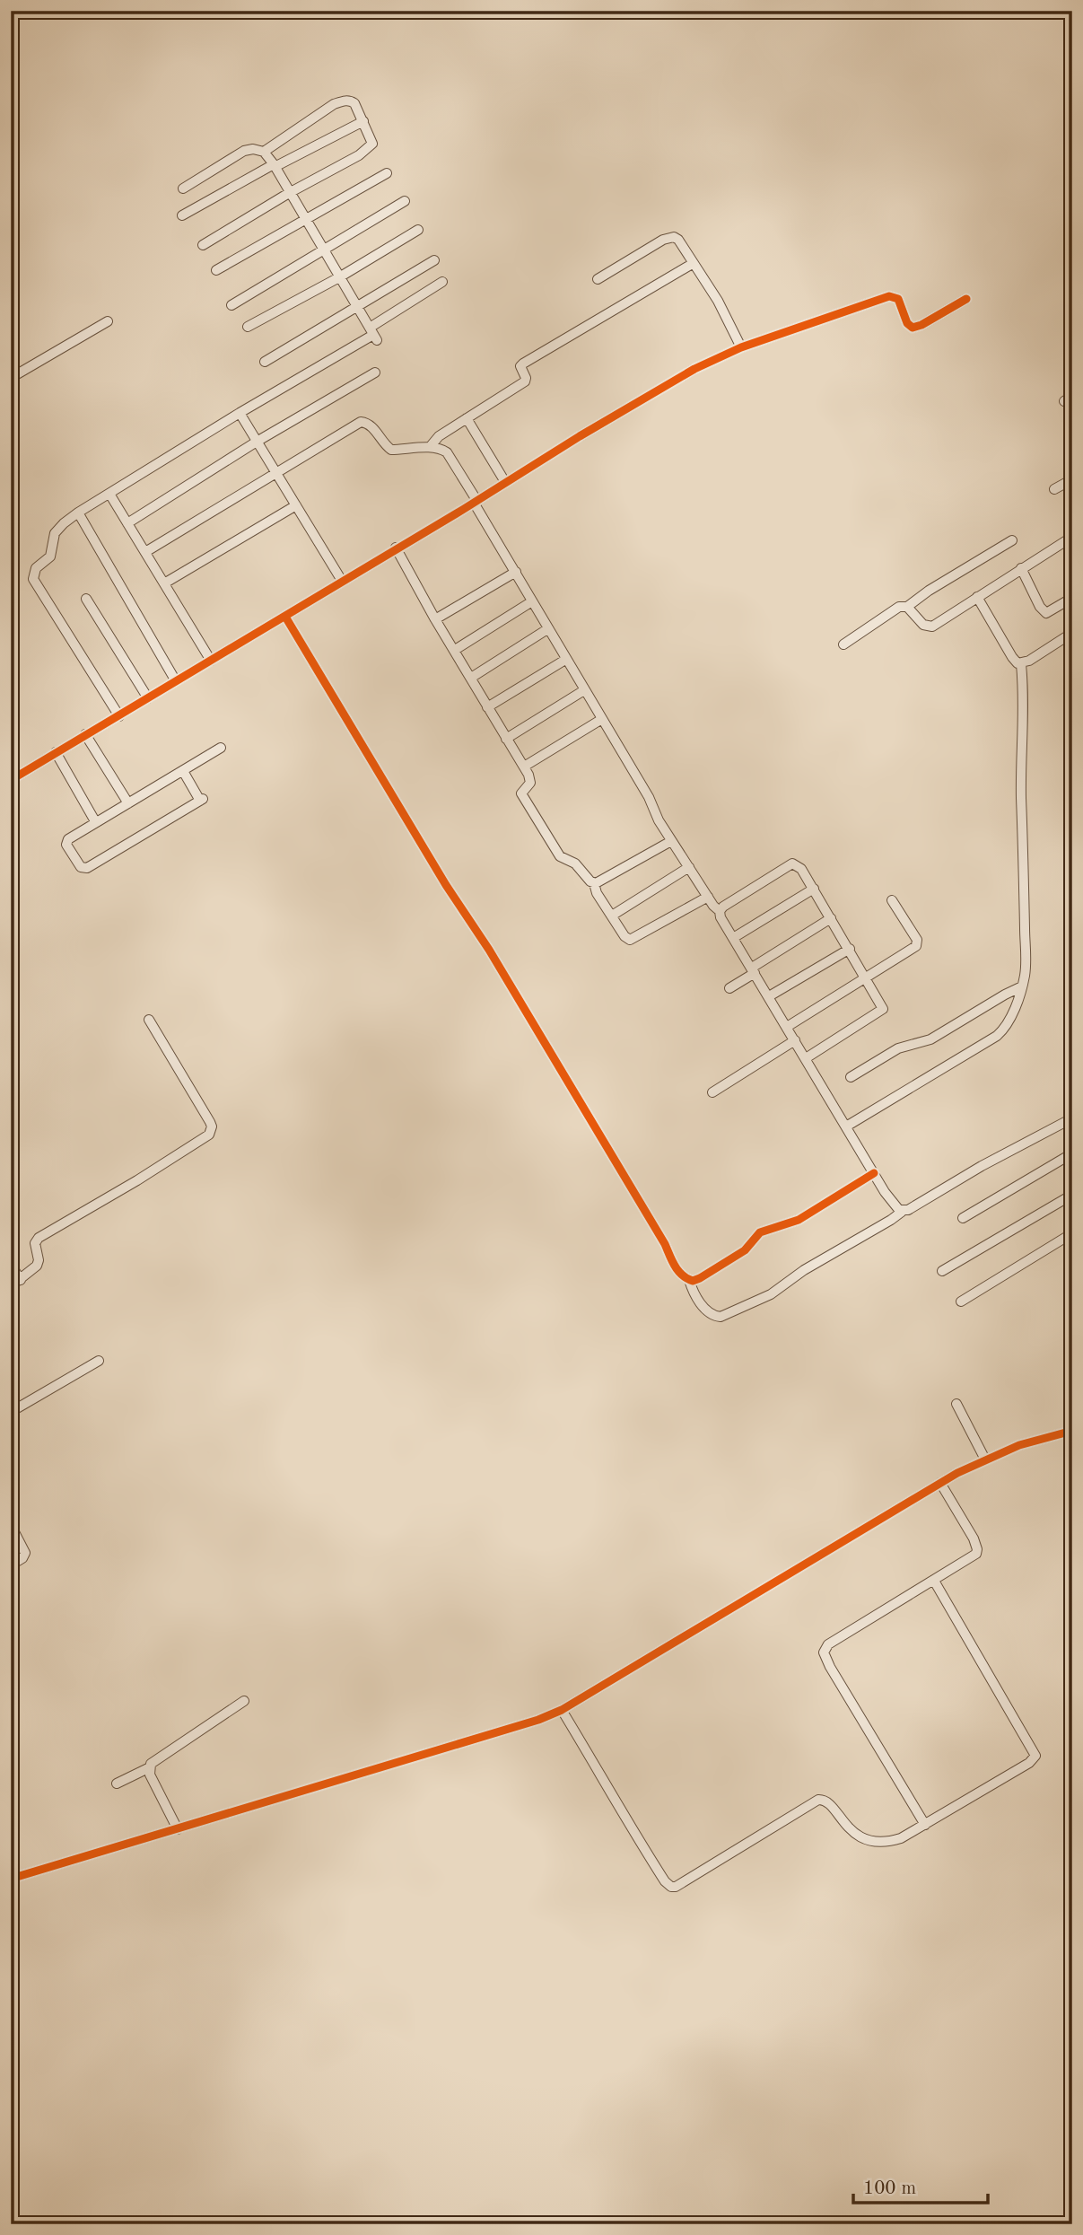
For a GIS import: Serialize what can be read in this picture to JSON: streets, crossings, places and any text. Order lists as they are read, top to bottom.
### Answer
{
  "scale_bar": "100 m"
}
